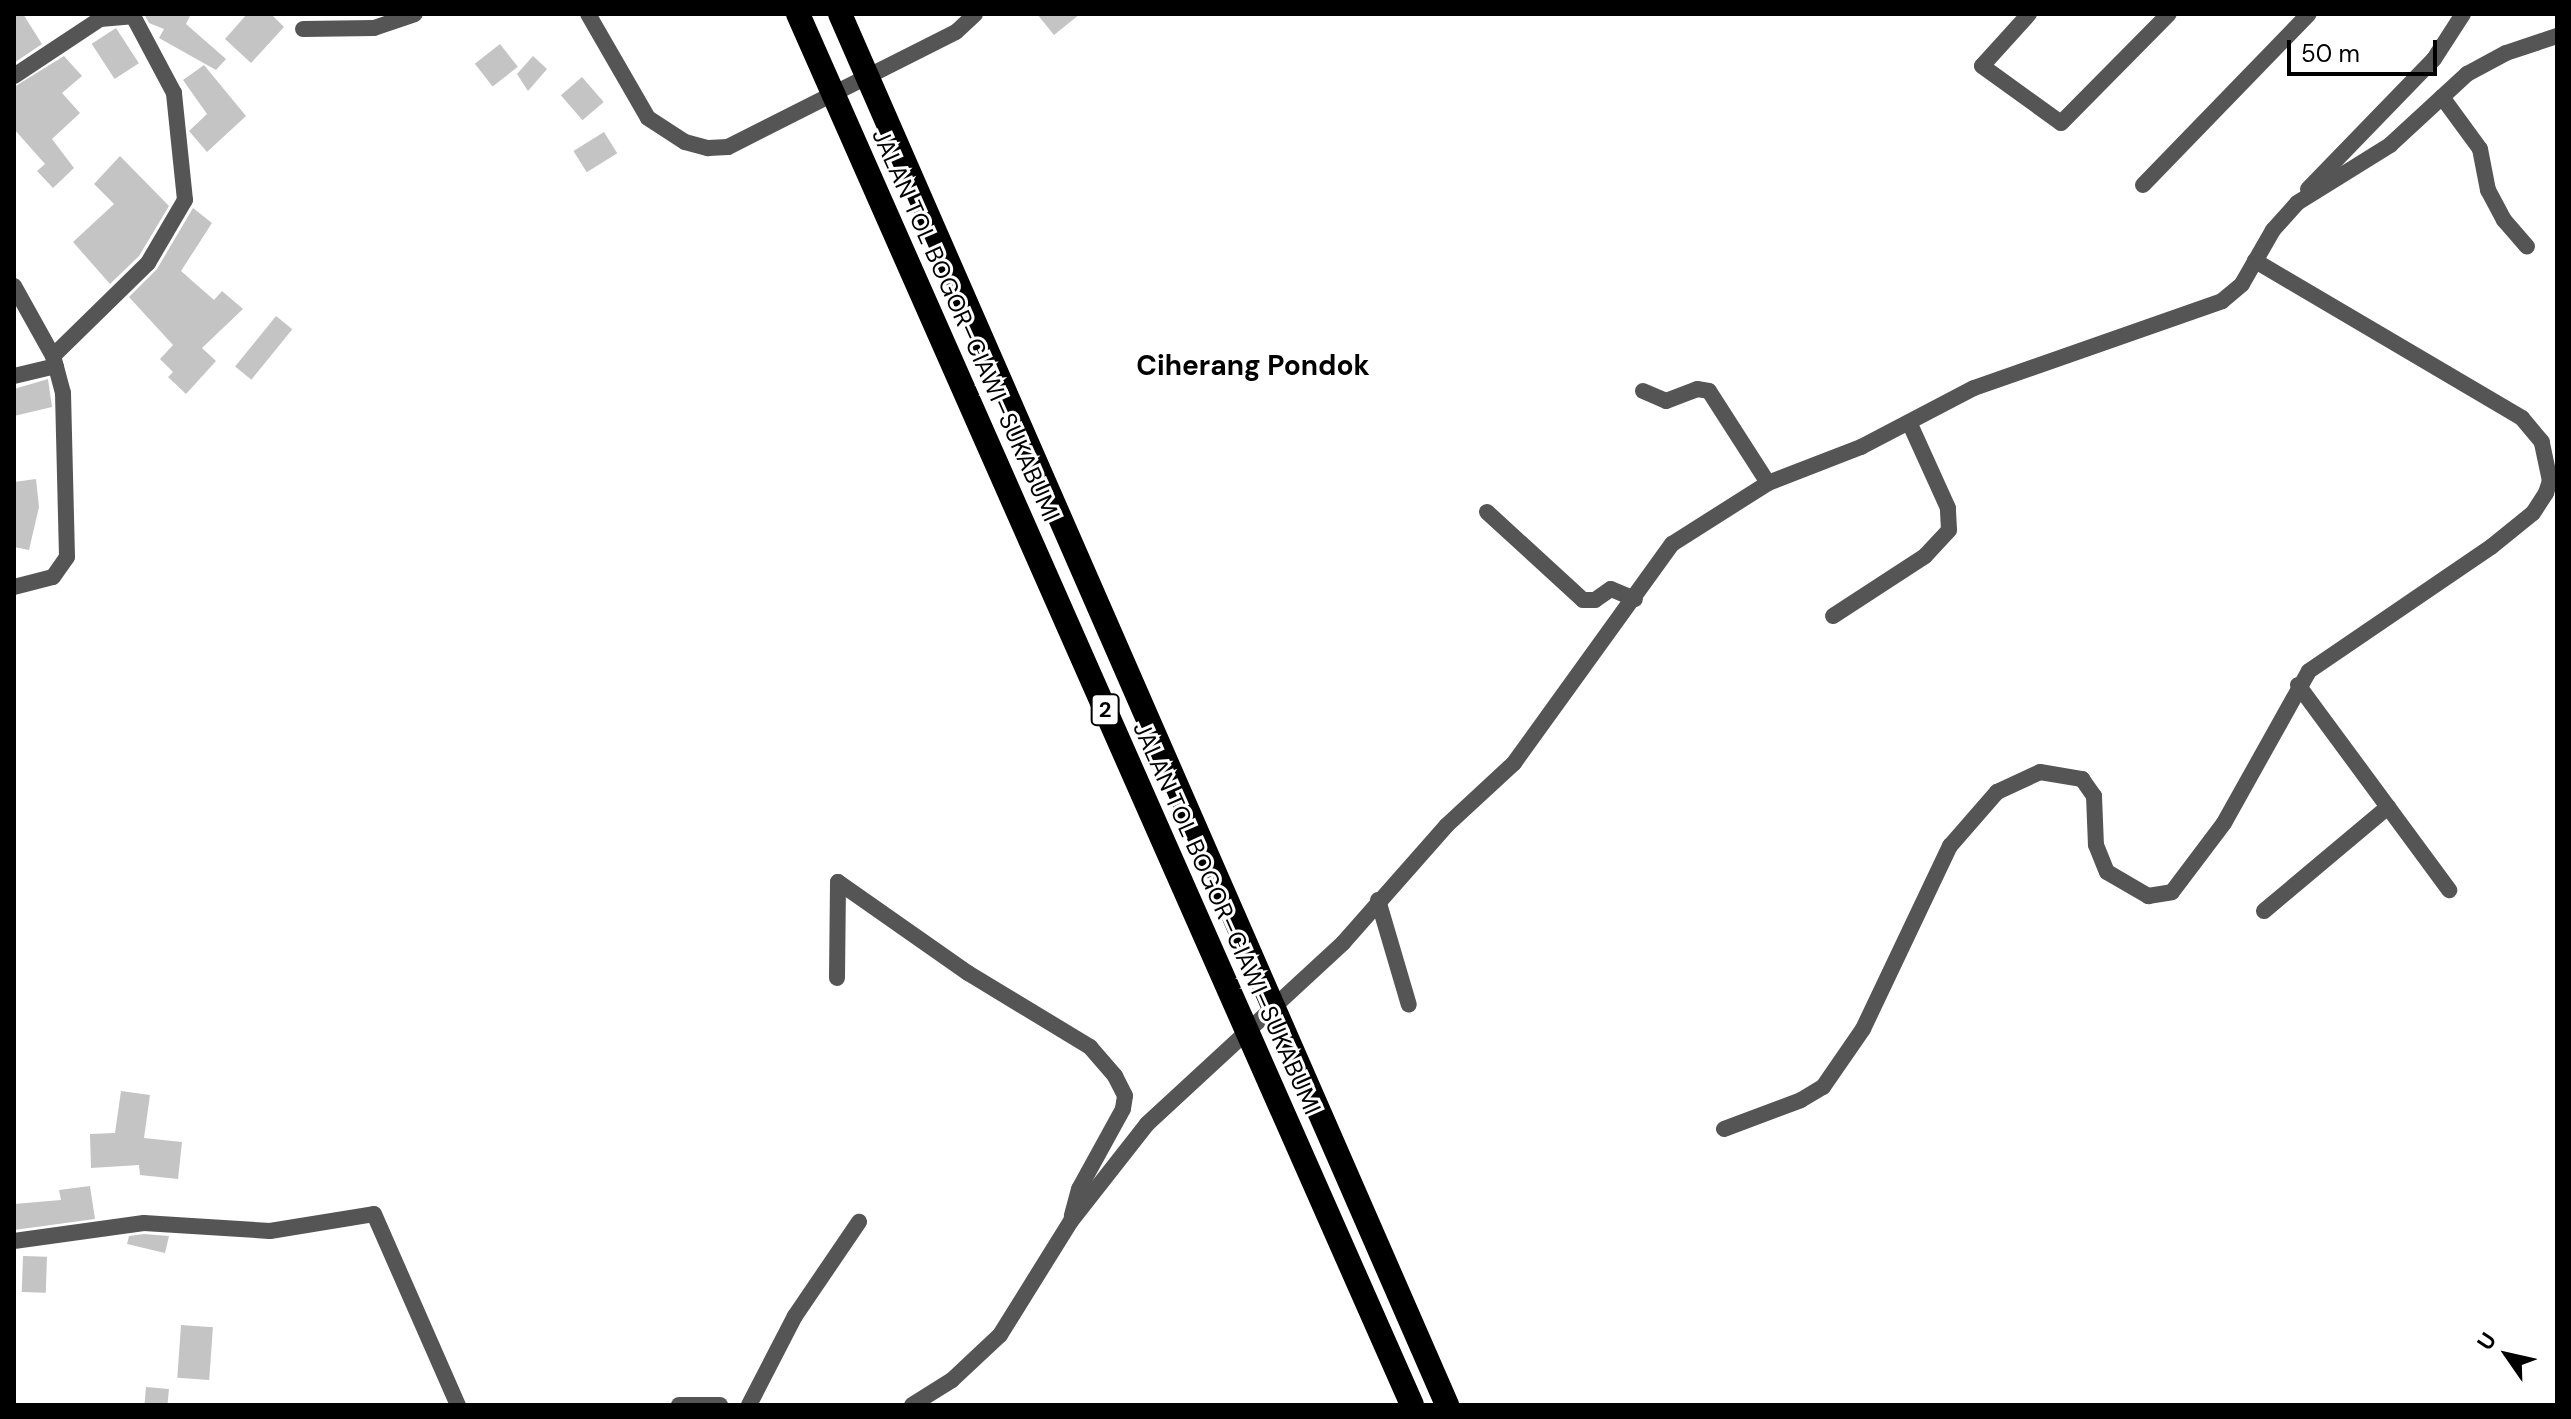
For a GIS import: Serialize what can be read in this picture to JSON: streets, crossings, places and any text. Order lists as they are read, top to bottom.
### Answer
{
  "streets": {
    "highway": ["JALAN TOL BOGOR–CIAWI–SUKABUMI", "2"]
  },
  "districts": ["Ciherang Pondok"],
  "scale_bar": "50 m",
  "north": "top left"
}
